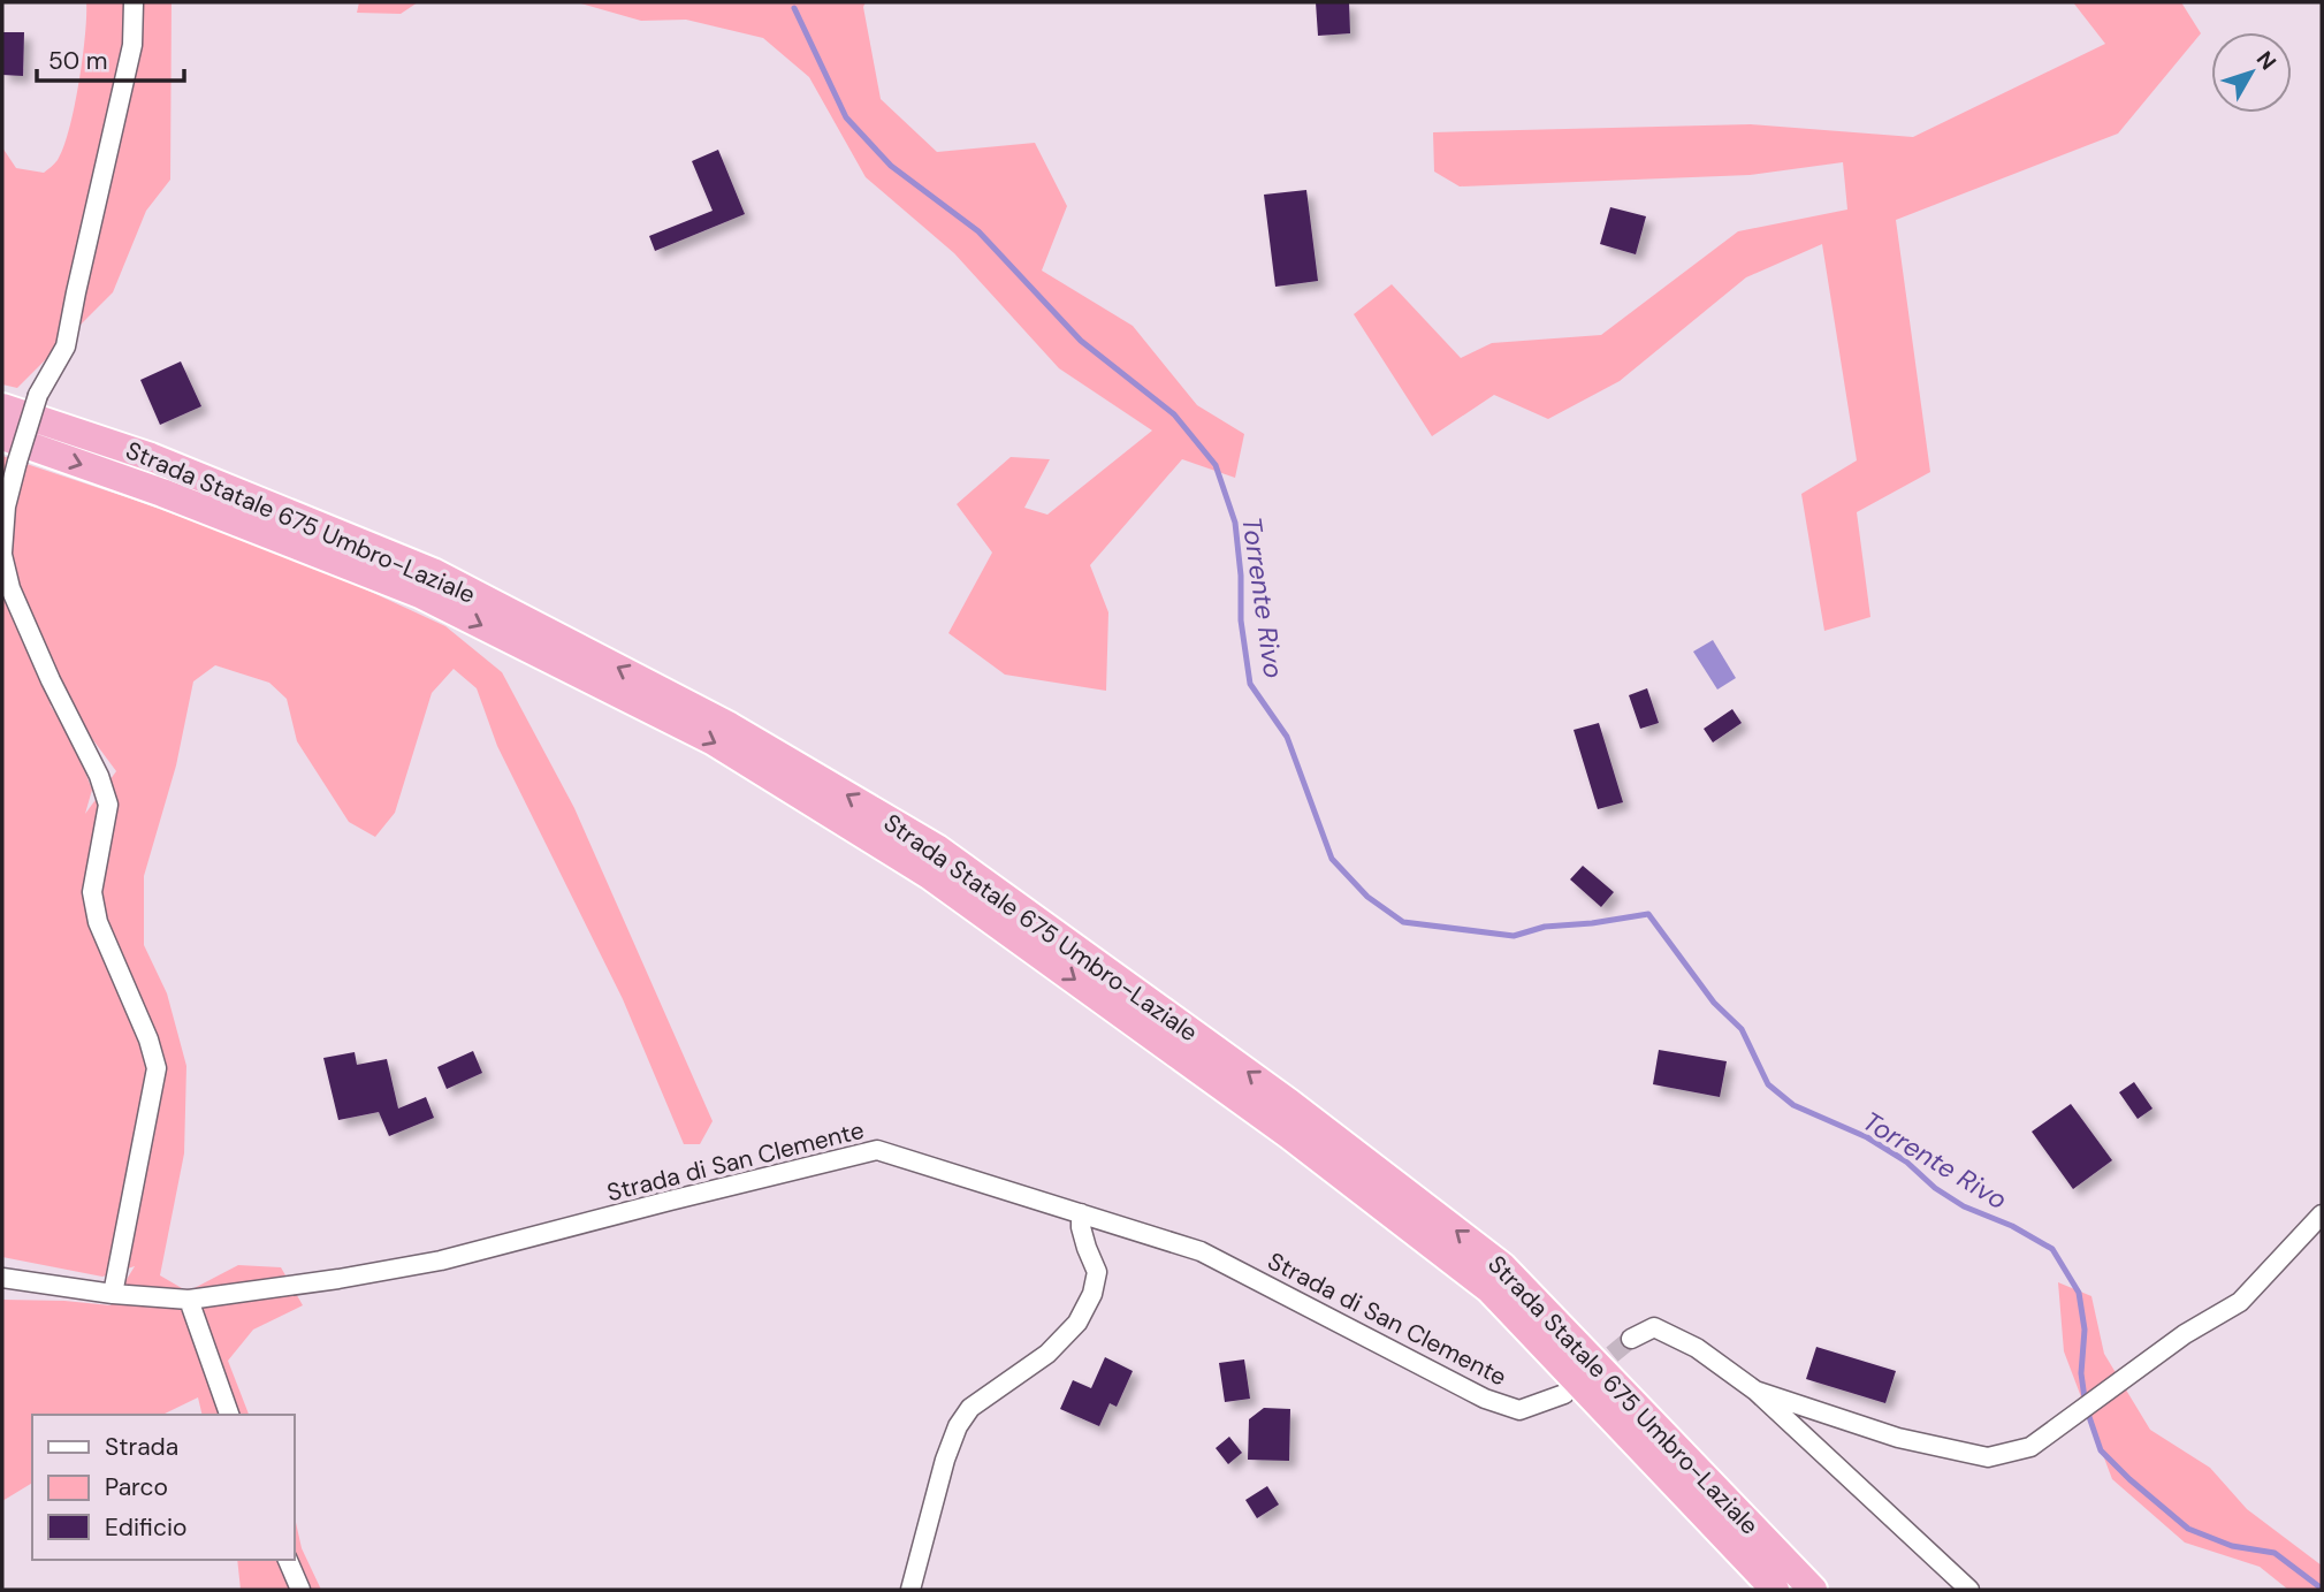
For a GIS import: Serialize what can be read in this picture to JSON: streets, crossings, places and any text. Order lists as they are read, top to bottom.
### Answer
{
  "streets": {
    "highway": ["Strada Statale 675 Umbro-Laziale"],
    "street": ["Strada di San Clemente"]
  },
  "water": ["Torrente Rivo"],
  "legend": ["Strada", "Parco", "Edificio"],
  "scale_bar": "50 m",
  "north": "top right"
}
